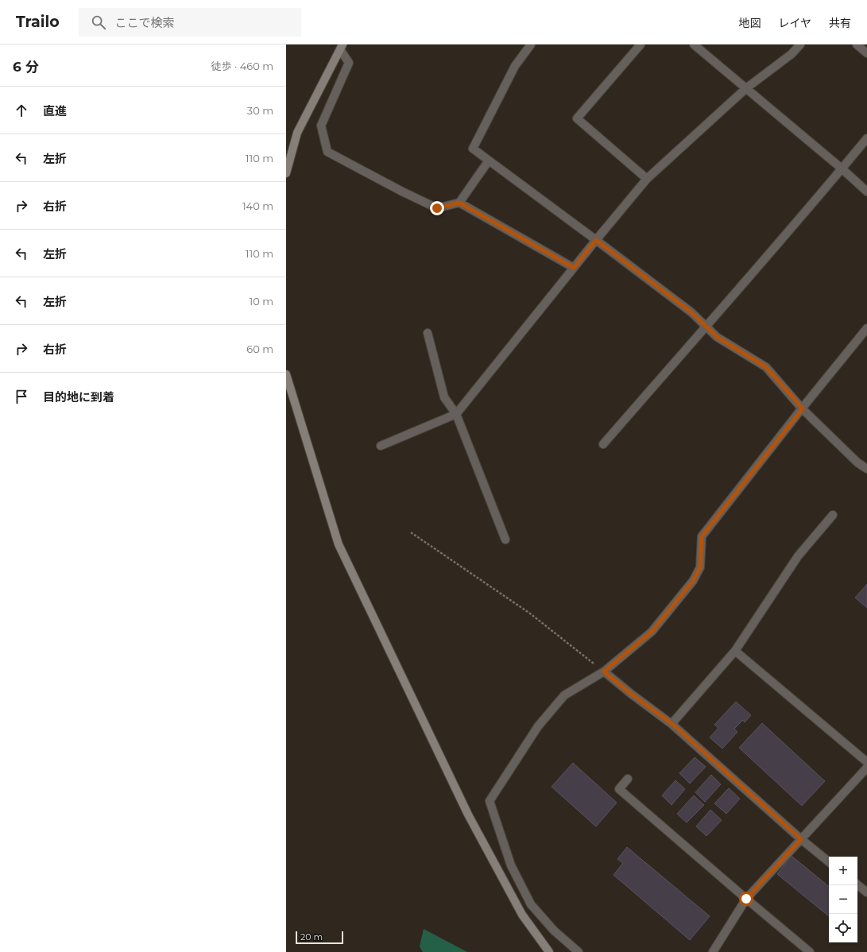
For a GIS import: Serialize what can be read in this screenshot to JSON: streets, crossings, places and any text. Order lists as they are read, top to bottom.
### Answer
{
  "scale_bar": "20 m",
  "page": {
    "header": "Trailo",
    "search": "ここで検索",
    "nav": ["地図", "レイヤ", "共有"],
    "heading": ["6 分", "徒歩 · 460 m"],
    "list": [
      ["直進", "30 m"],
      ["左折", "110 m"],
      ["右折", "140 m"],
      ["左折", "110 m"],
      ["左折", "10 m"],
      ["右折", "60 m"],
      "目的地に到着"
    ],
    "map_buttons": ["+", "−"],
    "scale": "20 m"
  }
}
